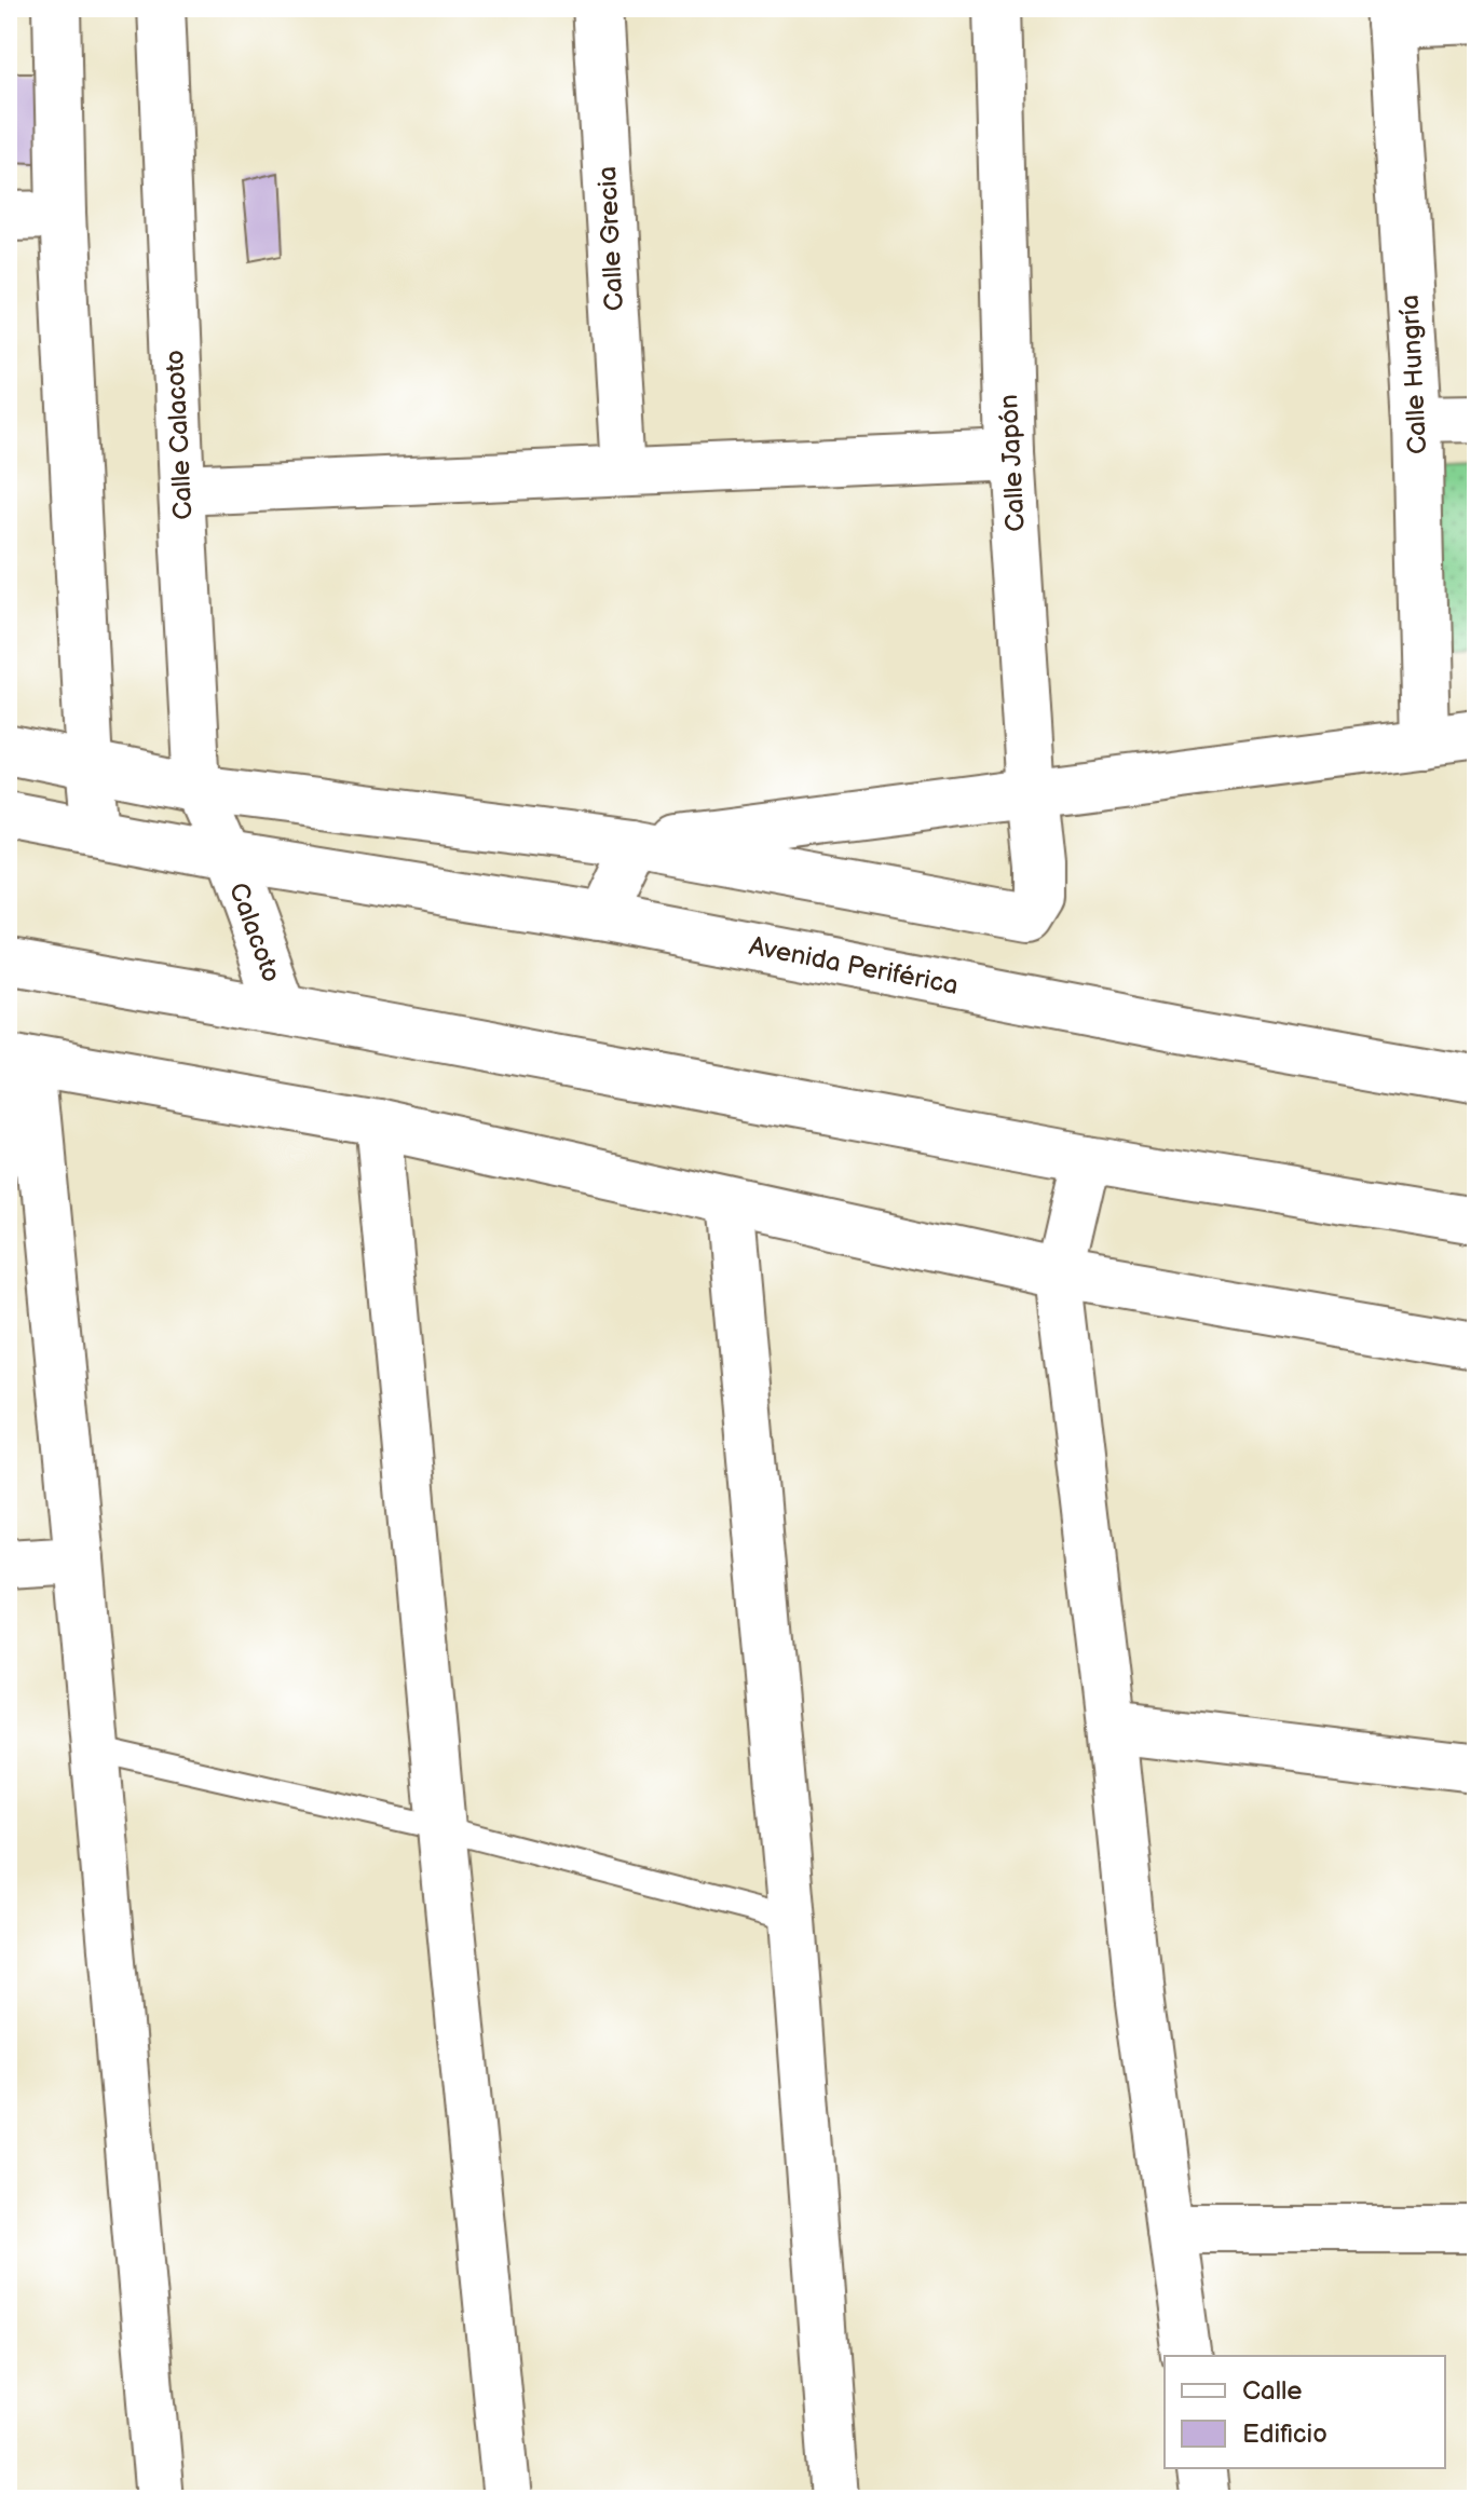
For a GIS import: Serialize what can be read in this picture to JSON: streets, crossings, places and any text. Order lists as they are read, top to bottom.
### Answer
{
  "streets": {
    "street": [
      "Calle Grecia",
      "Calle Hungría",
      "Calle Calacoto",
      "Calle Japón",
      "Calacoto",
      "Avenida Periférica"
    ]
  },
  "crossings": [
    ["Calle Calacoto", "Calacoto"],
    ["Calle Calacoto", "Avenida Periférica"],
    ["Calacoto", "Avenida Periférica"]
  ],
  "legend": ["Calle", "Edificio"]
}
